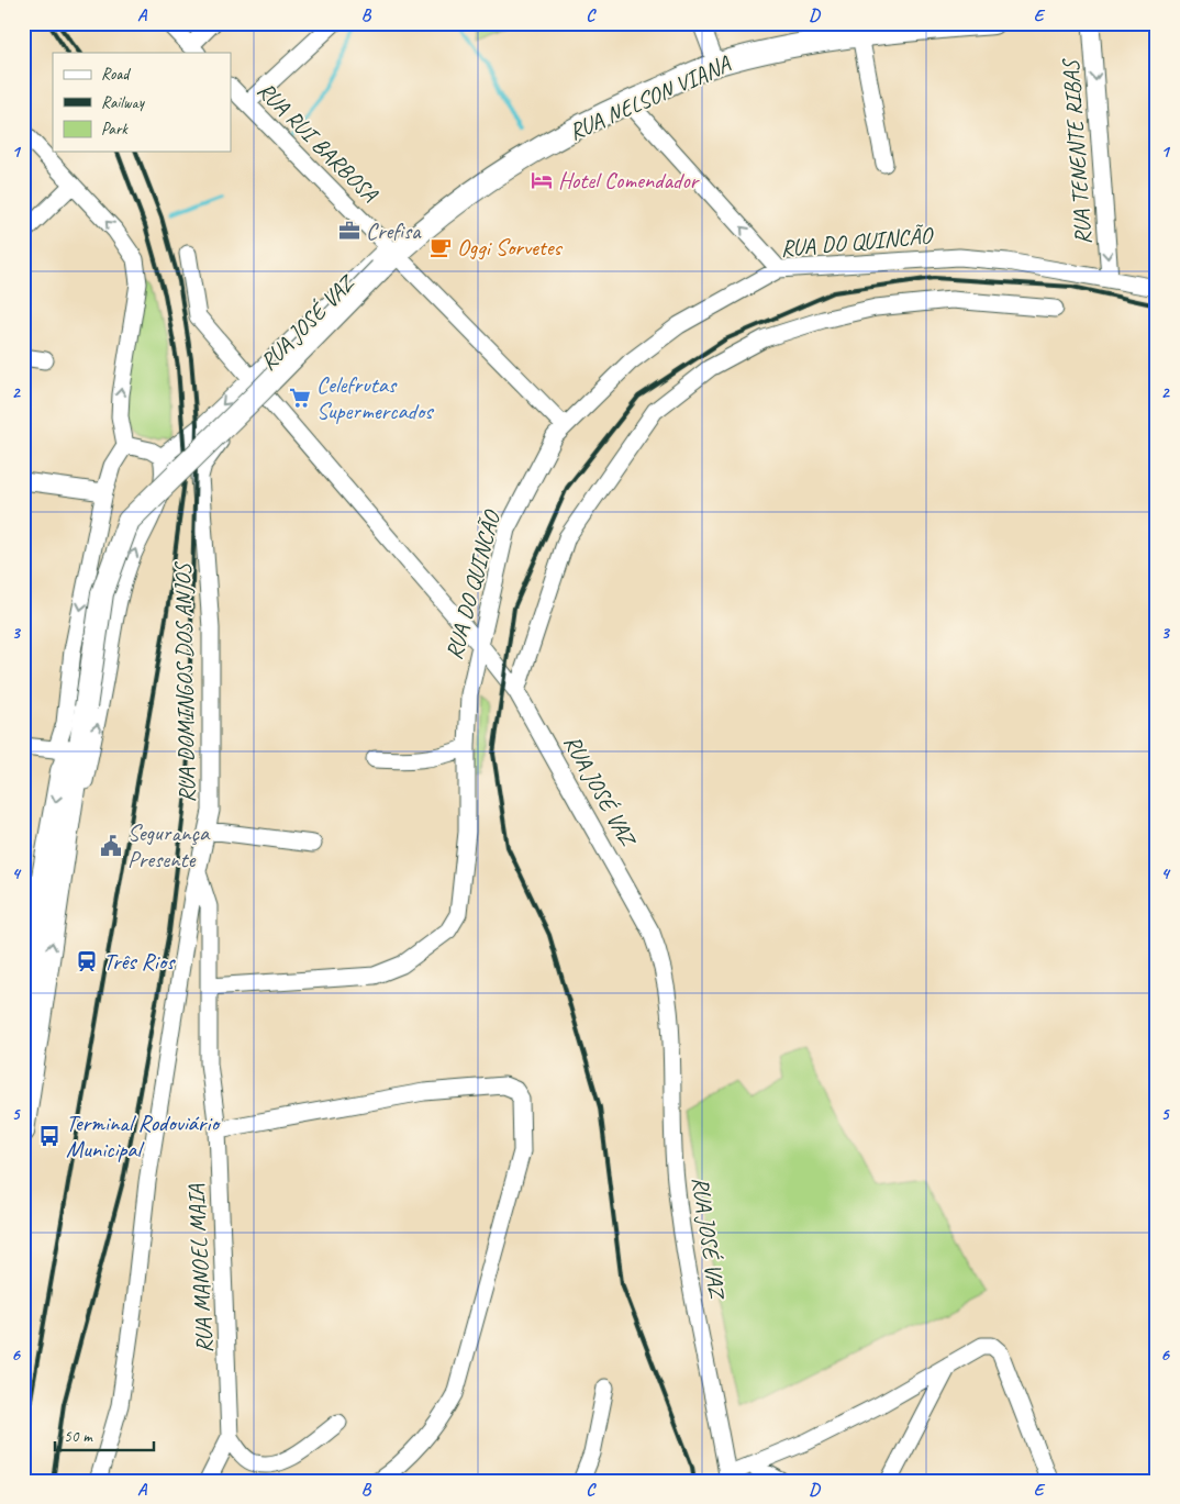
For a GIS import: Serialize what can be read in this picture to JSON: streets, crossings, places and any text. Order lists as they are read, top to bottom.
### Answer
{
  "streets": {
    "main road": ["RUA NELSON VIANA"],
    "street": [
      "RUA RUI BARBOSA",
      "RUA TENENTE RIBAS",
      "RUA DO QUINCÃO",
      "RUA JOSÉ VAZ",
      "RUA DOMINGOS DOS ANJOS",
      "RUA MANOEL MAIA"
    ]
  },
  "crossings": [
    ["RUA NELSON VIANA", "RUA RUI BARBOSA"],
    ["RUA NELSON VIANA", "RUA JOSÉ VAZ"],
    ["RUA RUI BARBOSA", "RUA DO QUINCÃO"],
    ["RUA RUI BARBOSA", "RUA JOSÉ VAZ"],
    ["RUA TENENTE RIBAS", "RUA DO QUINCÃO"],
    ["RUA DO QUINCÃO", "RUA JOSÉ VAZ"],
    ["RUA DO QUINCÃO", "RUA MANOEL MAIA"],
    ["RUA DOMINGOS DOS ANJOS", "RUA MANOEL MAIA"]
  ],
  "one_way": ["RUA TENENTE RIBAS"],
  "places": {
    "hotel": ["Hotel Comendador"],
    "office": ["Crefisa"],
    "cafe": ["Oggi Sorvetes"],
    "supermarket": ["Celefrutas Supermercados"],
    "public building": ["Segurança Presente"],
    "station": ["Três Rios"],
    "bus stop": ["Terminal Rodoviário Municipal"]
  },
  "legend": ["Road", "Railway", "Park"],
  "scale_bar": "50 m",
  "grid": {
    "columns": [
      "A",
      "B",
      "C",
      "D",
      "E"
    ],
    "rows": [
      "1",
      "2",
      "3",
      "4",
      "5",
      "6"
    ]
  }
}
